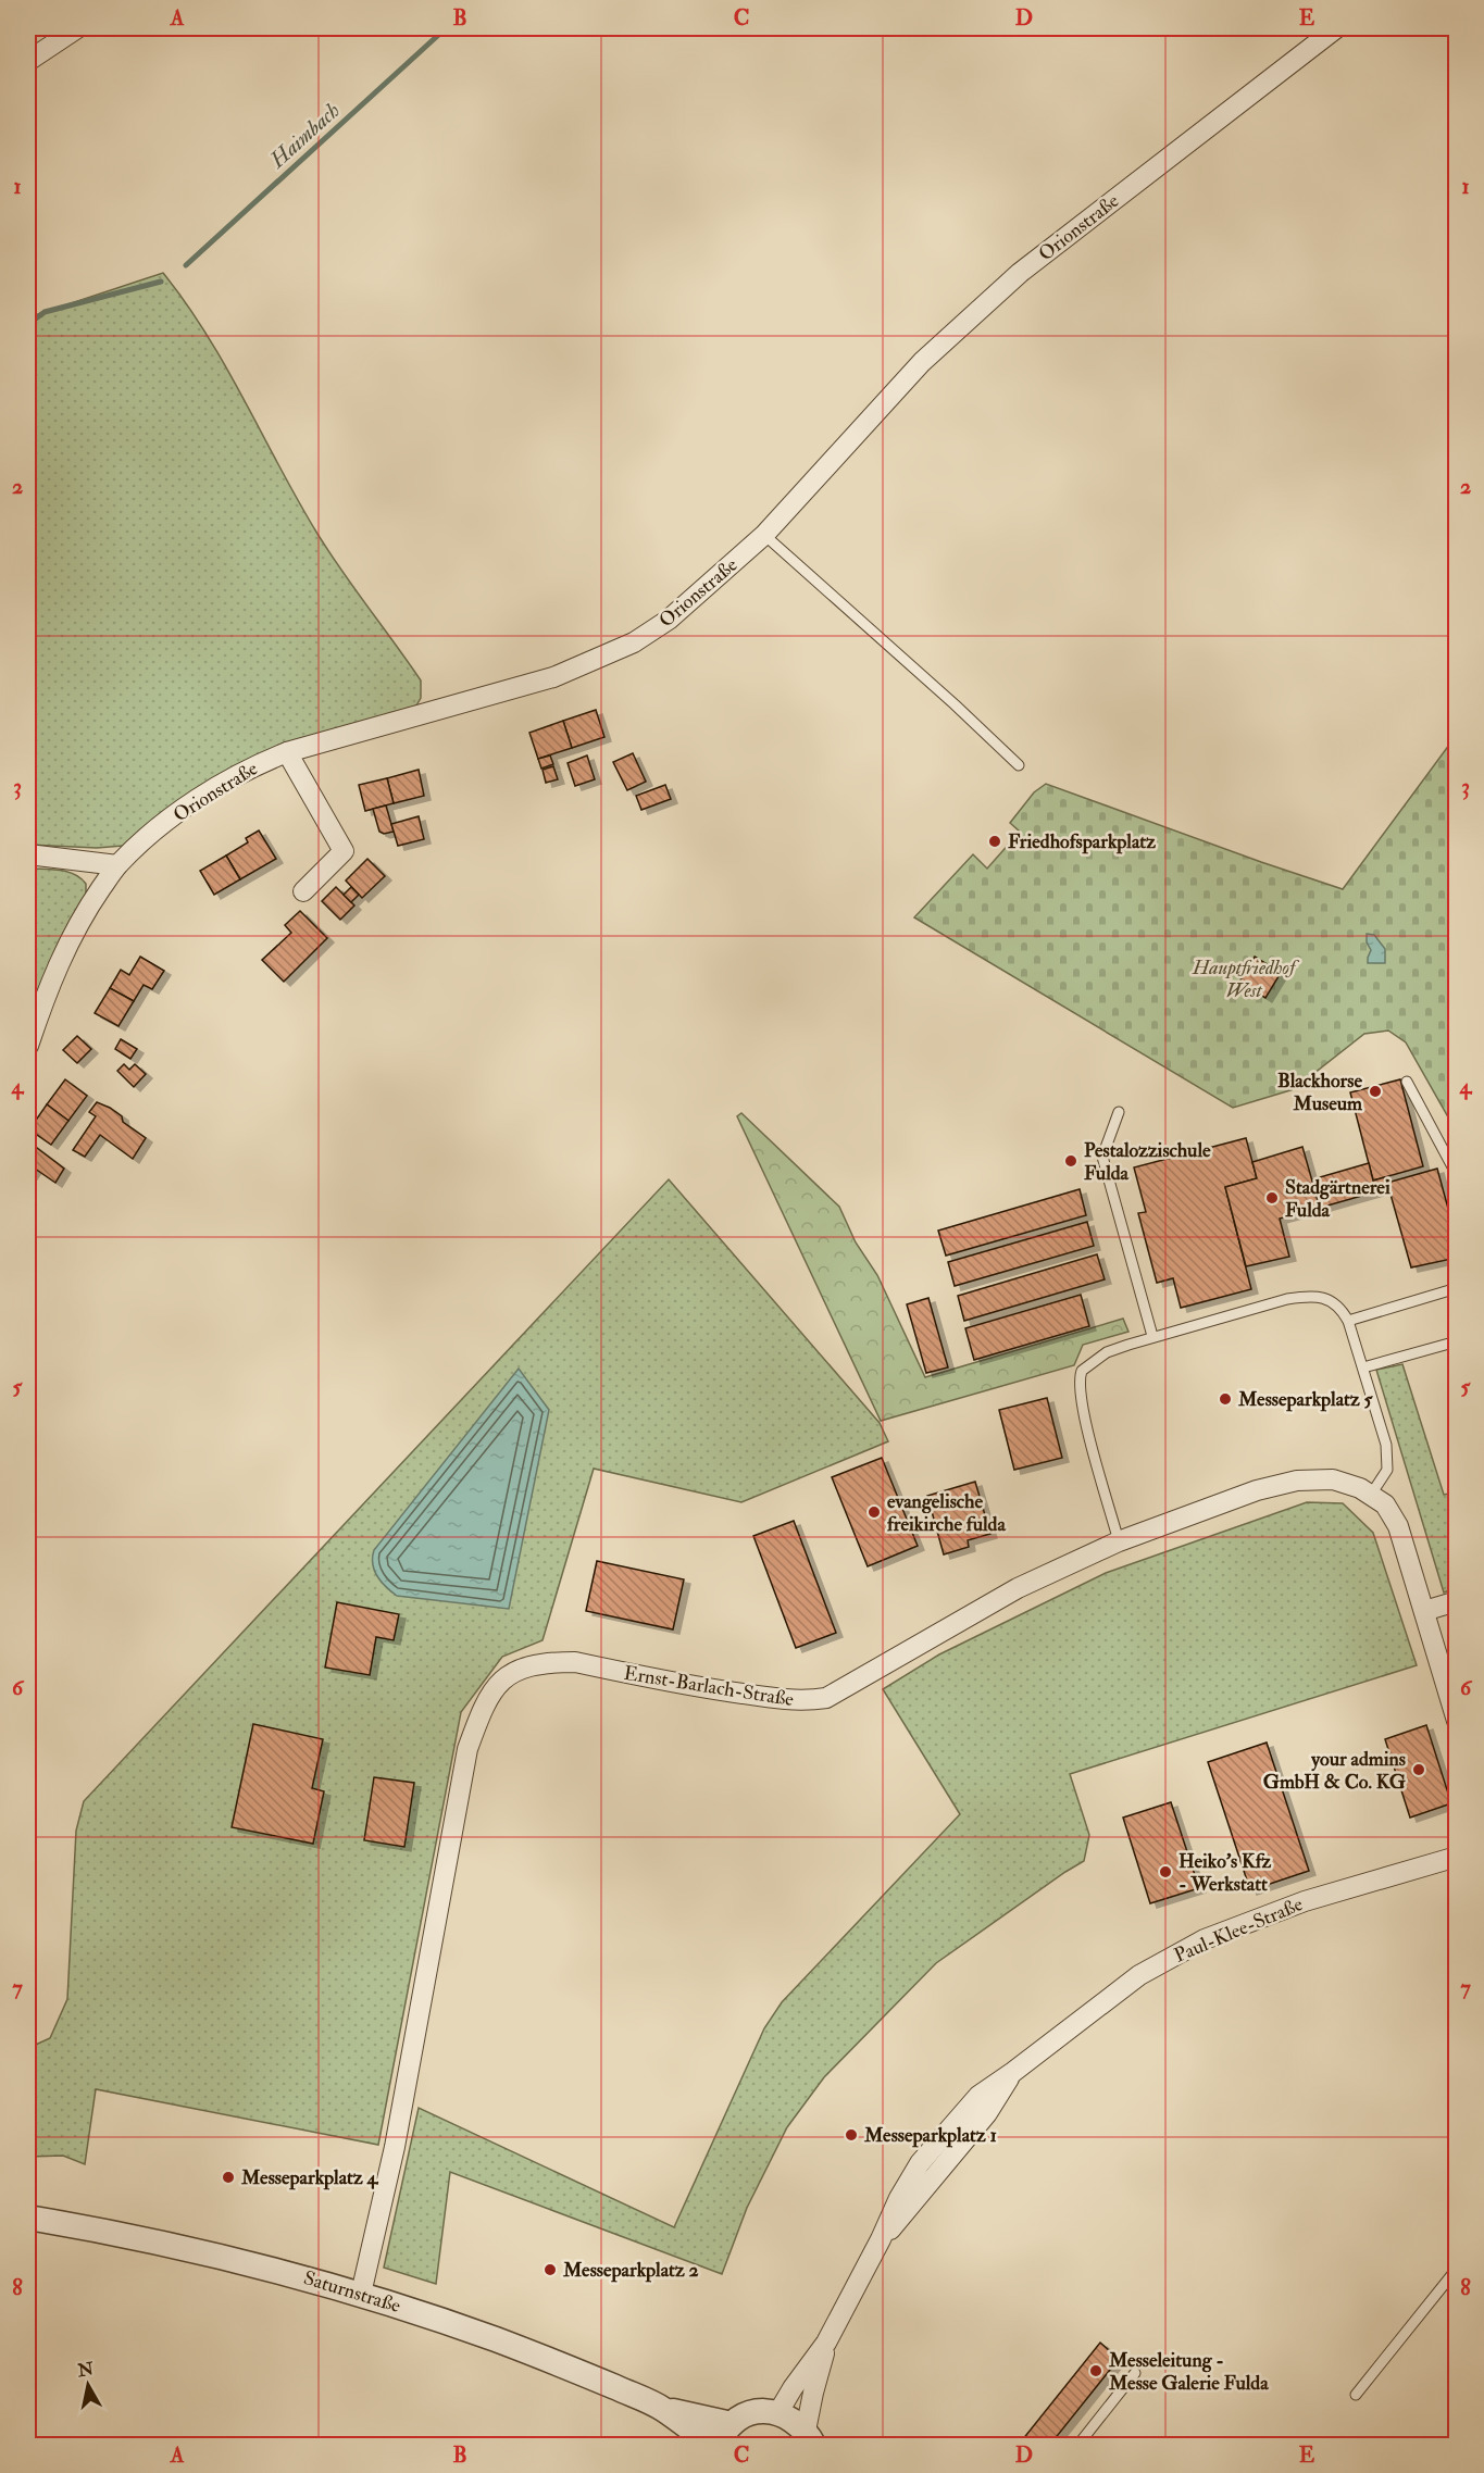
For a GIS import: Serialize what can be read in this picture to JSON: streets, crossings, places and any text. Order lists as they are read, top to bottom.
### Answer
{
  "streets": {
    "street": [
      "Orionstraße",
      "Ernst-Barlach-Straße",
      "Paul-Klee-Straße",
      "Saturnstraße"
    ]
  },
  "crossings": [
    ["Ernst-Barlach-Straße", "Saturnstraße"]
  ],
  "water": ["Haimbach"],
  "parks": ["Hauptfriedhof West"],
  "places": [
    "Friedhofsparkplatz",
    "Blackhorse Museum",
    "Pestalozzischule Fulda",
    "Stadgärtnerei Fulda",
    "Messeparkplatz 5",
    "evangelische freikirche fulda",
    "your admins GmbH & Co. KG",
    "Heiko's Kfz - Werkstatt",
    "Messeparkplatz 1",
    "Messeparkplatz 4",
    "Messeparkplatz 2",
    "Messeleitung - Messe Galerie Fulda"
  ],
  "north": "top",
  "grid": {
    "columns": [
      "A",
      "B",
      "C",
      "D",
      "E"
    ],
    "rows": [
      "1",
      "2",
      "3",
      "4",
      "5",
      "6",
      "7",
      "8"
    ]
  }
}
